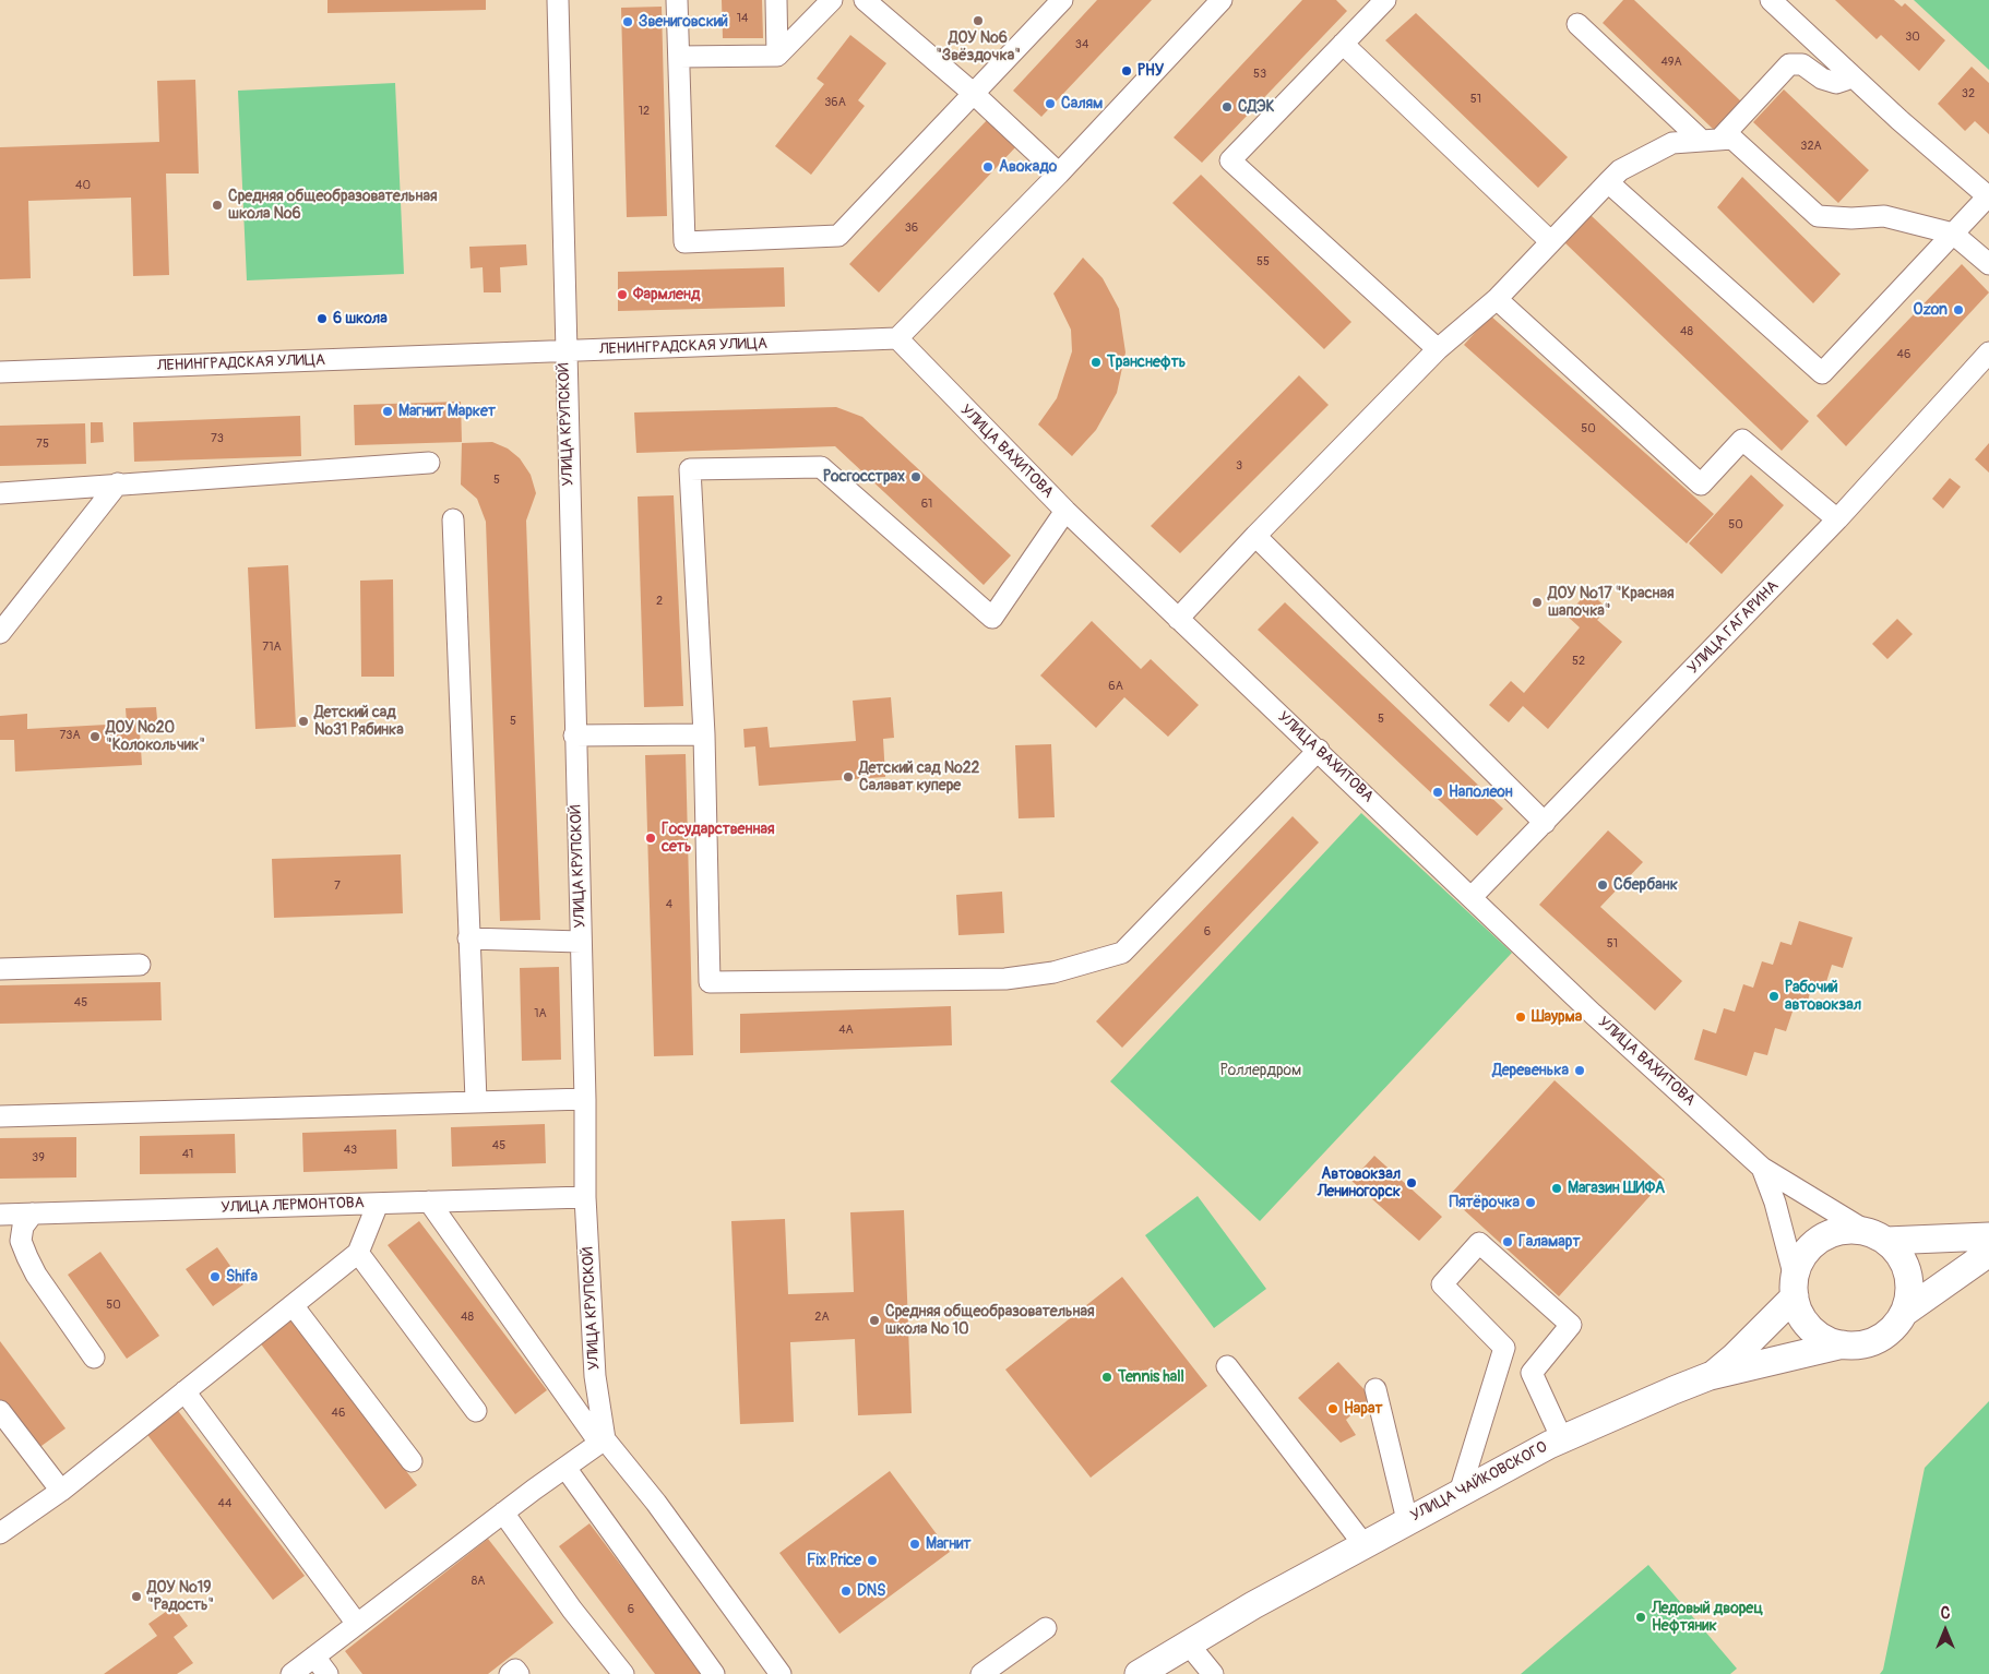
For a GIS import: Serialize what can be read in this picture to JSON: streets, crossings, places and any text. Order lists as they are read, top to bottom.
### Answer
{
  "streets": {
    "main road": ["УЛИЦА ЧАЙКОВСКОГО"],
    "street": [
      "ЛЕНИНГРАДСКАЯ УЛИЦА",
      "УЛИЦА КРУПСКОЙ",
      "УЛИЦА ВАХИТОВА",
      "УЛИЦА ГАГАРИНА",
      "УЛИЦА ЛЕРМОНТОВА"
    ]
  },
  "crossings": [
    ["ЛЕНИНГРАДСКАЯ УЛИЦА", "УЛИЦА КРУПСКОЙ"],
    ["ЛЕНИНГРАДСКАЯ УЛИЦА", "УЛИЦА ВАХИТОВА"],
    ["УЛИЦА КРУПСКОЙ", "УЛИЦА ЛЕРМОНТОВА"],
    ["УЛИЦА ВАХИТОВА", "УЛИЦА ГАГАРИНА"],
    ["УЛИЦА ВАХИТОВА", "УЛИЦА ЧАЙКОВСКОГО"]
  ],
  "parks": ["Роллердром"],
  "places": [
    "ДОУ №6 \"Звёздочка\"",
    "Звениговский",
    "РНУ",
    "Салям",
    "СДЭК",
    "Авокадо",
    "Средняя общеобразовательная школа №6",
    "Фармленд",
    "Ozon",
    "6 школа",
    "Транснефть",
    "Магнит Маркет",
    "Росгосстрах",
    "ДОУ №17 \"Красная шапочка\"",
    "Детский сад №31 Рябинка",
    "ДОУ №20 \"Колокольчик\"",
    "Детский сад №22 Салават купере",
    "Наполеон",
    "Государственная сеть",
    "Сбербанк",
    "Рабочий автовокзал",
    "Шаурма",
    "Деревенька",
    "Автовокзал Лениногорск",
    "Магазин ШИФА",
    "Пятёрочка",
    "Галамарт",
    "Shifa",
    "Средняя общеобразовательная школа № 10",
    "Tennis hall",
    "Нарат",
    "Магнит",
    "Fix Price",
    "DNS",
    "ДОУ №19 \"Радость\"",
    "Ледовый дворец Нефтяник"
  ],
  "house_numbers": [
    "14",
    "30",
    "34",
    "49А",
    "53",
    "32",
    "51",
    "36А",
    "12",
    "32А",
    "40",
    "36",
    "55",
    "48",
    "46",
    "50",
    "73",
    "75",
    "3",
    "5",
    "61",
    "50",
    "2",
    "71А",
    "52",
    "6А",
    "5",
    "5",
    "73А",
    "7",
    "4",
    "6",
    "51",
    "45",
    "1А",
    "4А",
    "45",
    "43",
    "41",
    "39",
    "50",
    "48",
    "2А",
    "46",
    "44",
    "8А",
    "6"
  ],
  "north": "top"
}
